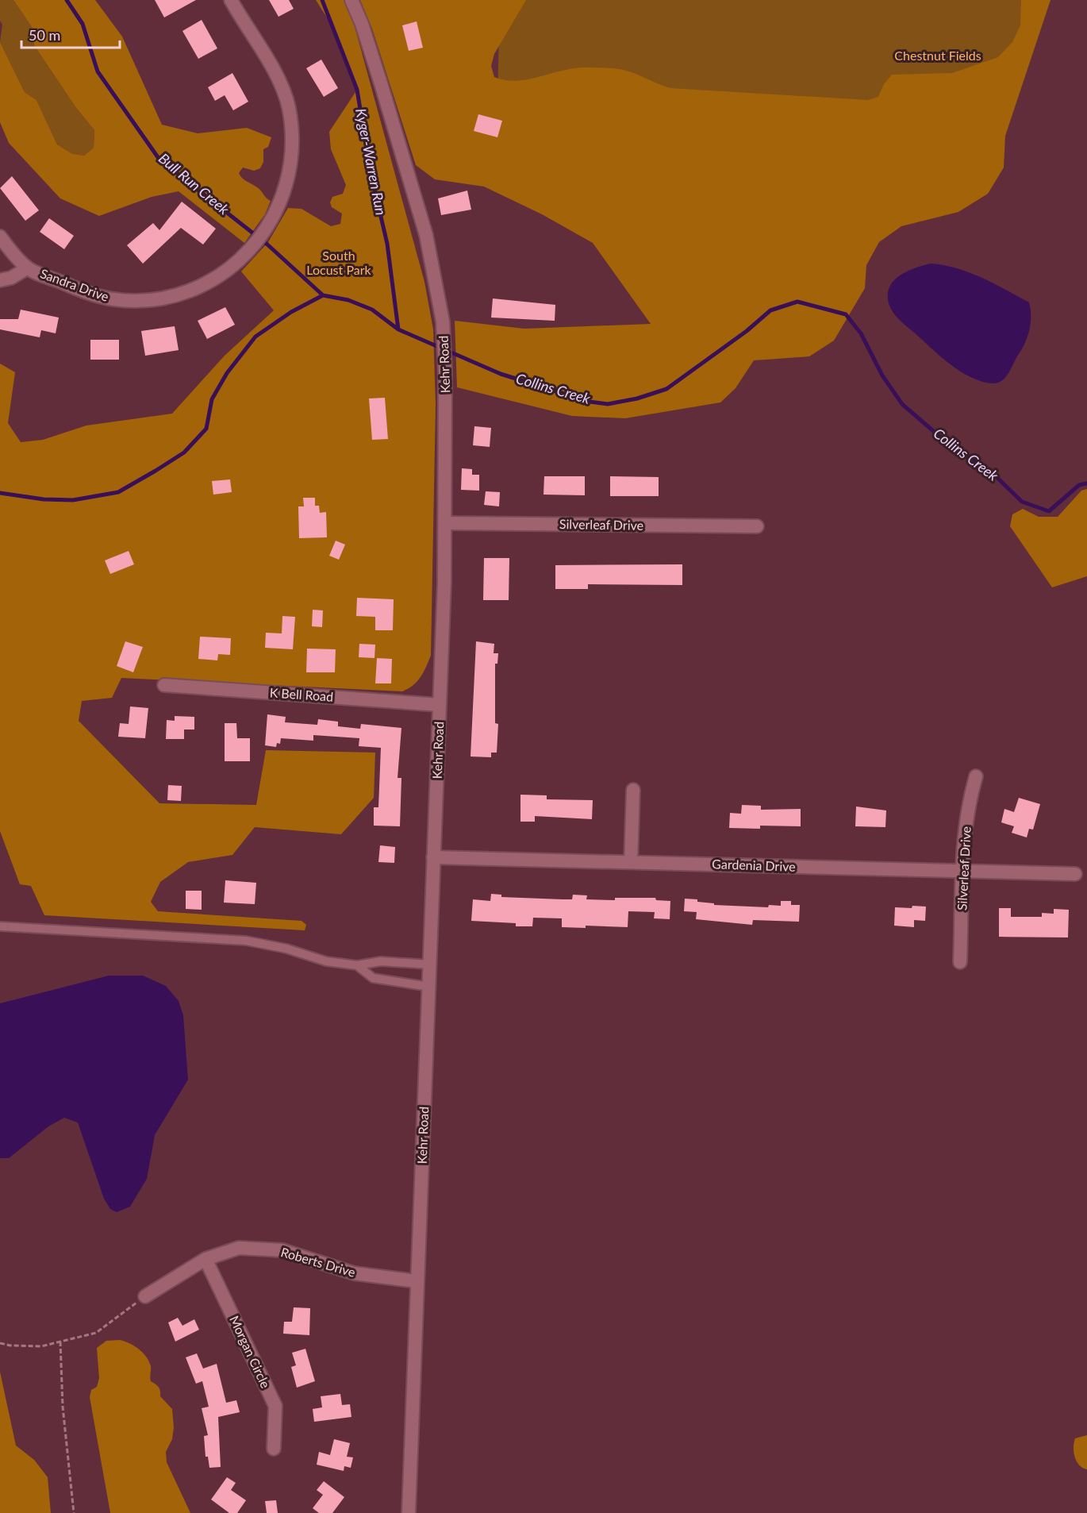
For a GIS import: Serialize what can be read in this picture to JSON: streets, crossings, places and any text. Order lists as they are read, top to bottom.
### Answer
{
  "streets": {
    "street": [
      "Sandra Drive",
      "Kehr Road",
      "Silverleaf Drive",
      "K Bell Road",
      "Gardenia Drive",
      "Roberts Drive",
      "Morgan Circle"
    ]
  },
  "crossings": [
    ["Kehr Road", "Silverleaf Drive"],
    ["Kehr Road", "K Bell Road"],
    ["Kehr Road", "Gardenia Drive"],
    ["Kehr Road", "Roberts Drive"],
    ["Silverleaf Drive", "Gardenia Drive"],
    ["Roberts Drive", "Morgan Circle"]
  ],
  "water": ["Kyger-Warren Run", "Bull Run Creek", "Collins Creek"],
  "parks": ["Chestnut Fields", "South Locust Park"],
  "scale_bar": "50 m"
}
